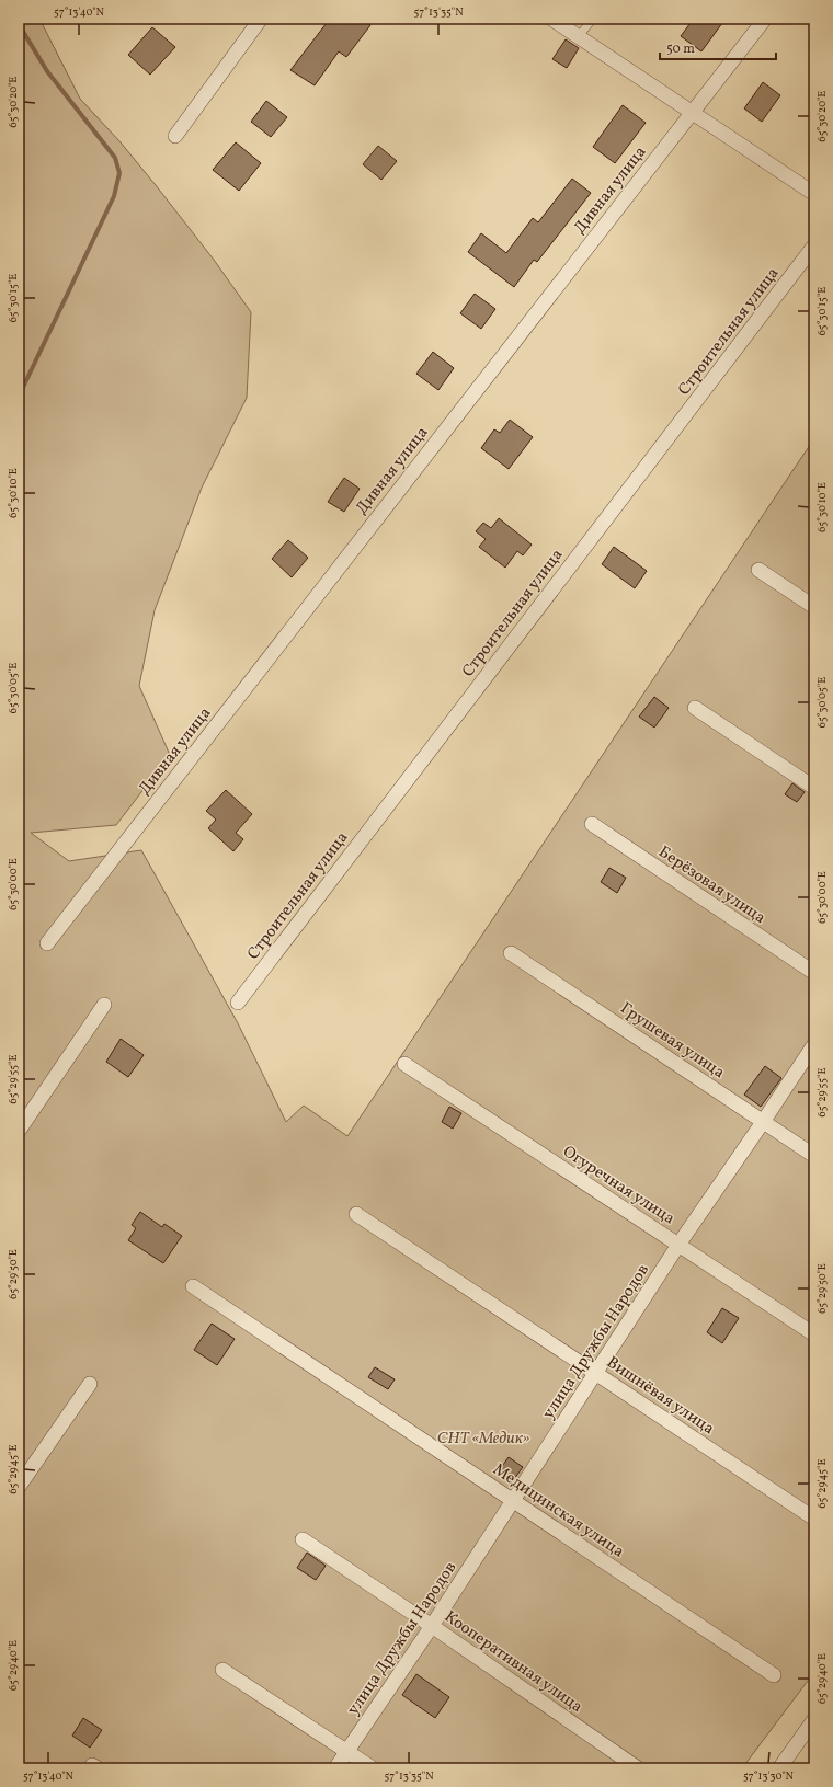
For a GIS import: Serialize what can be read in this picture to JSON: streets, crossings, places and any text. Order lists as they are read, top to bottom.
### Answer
{
  "streets": {
    "street": [
      "Дивная улица",
      "Строительная улица",
      "Берёзовая улица",
      "Грушевая улица",
      "Огуречная улица",
      "улица Дружбы Народов",
      "Вишнёвая улица",
      "Медицинская улица",
      "Кооперативная улица"
    ]
  },
  "crossings": [
    ["Грушевая улица", "улица Дружбы Народов"],
    ["Огуречная улица", "улица Дружбы Народов"],
    ["улица Дружбы Народов", "Вишнёвая улица"],
    ["улица Дружбы Народов", "Медицинская улица"],
    ["улица Дружбы Народов", "Кооперативная улица"]
  ],
  "parks": ["СНТ «Медик»"],
  "scale_bar": "50 m",
  "coordinates": [
    "57°13'40\"N",
    "57°13'35\"N",
    "65°30'20\"E",
    "65°30'15\"E",
    "65°30'10\"E",
    "65°30'05\"E",
    "65°30'00\"E",
    "65°29'55\"E",
    "65°29'50\"E",
    "65°29'45\"E",
    "65°29'40\"E",
    "57°13'30\"N"
  ]
}
